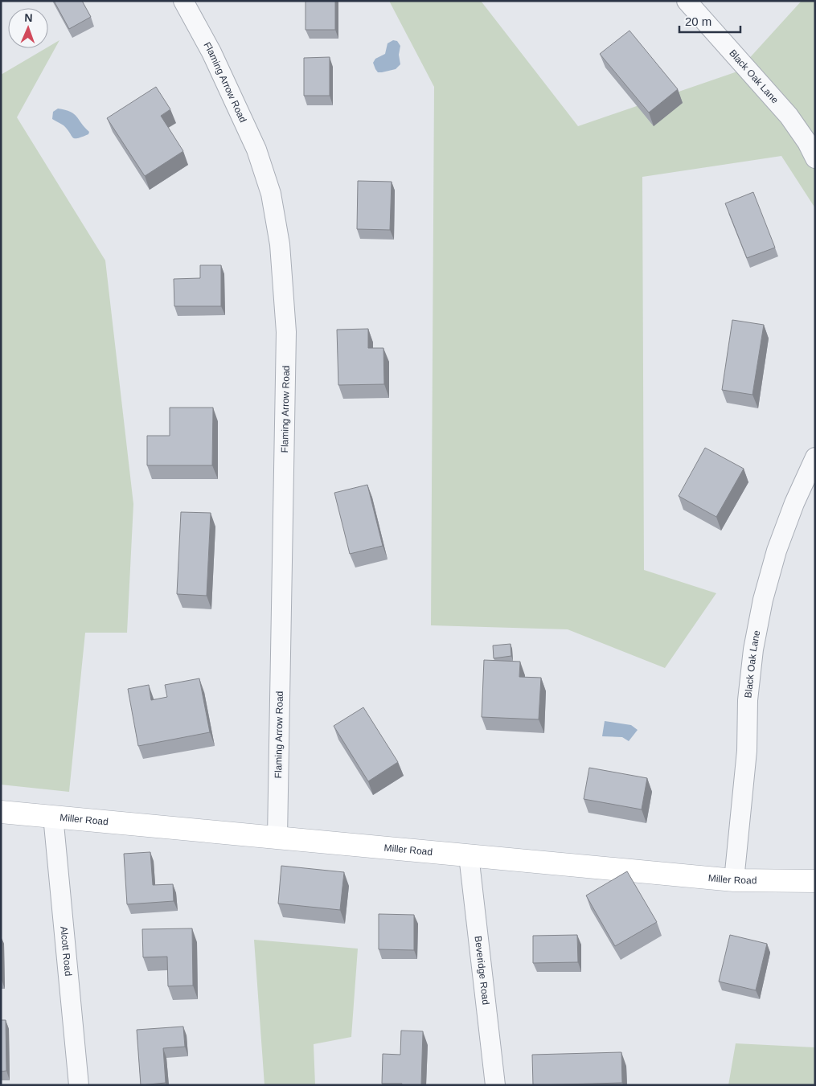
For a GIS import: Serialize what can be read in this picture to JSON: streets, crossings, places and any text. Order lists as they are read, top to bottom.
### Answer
{
  "streets": {
    "street": [
      "Black Oak Lane",
      "Flaming Arrow Road",
      "Miller Road",
      "Alcott Road",
      "Beveridge Road"
    ]
  },
  "crossings": [
    ["Black Oak Lane", "Miller Road"],
    ["Flaming Arrow Road", "Miller Road"],
    ["Miller Road", "Alcott Road"],
    ["Miller Road", "Beveridge Road"]
  ],
  "scale_bar": "20 m",
  "north": "top"
}
